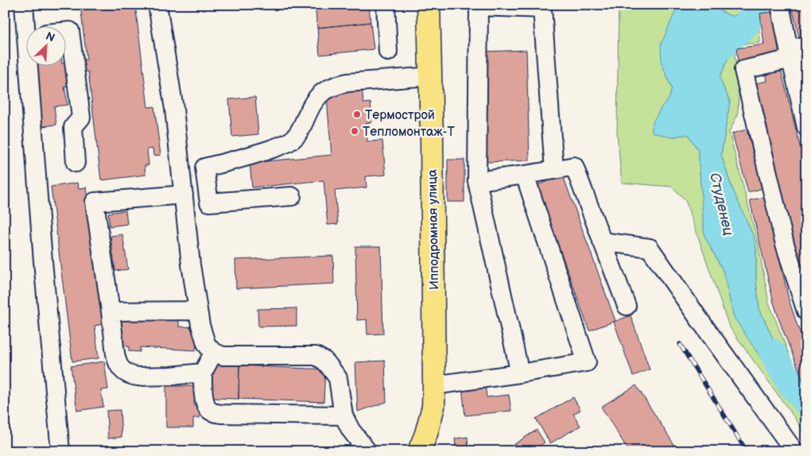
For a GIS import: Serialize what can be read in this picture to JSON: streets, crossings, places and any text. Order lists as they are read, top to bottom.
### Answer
{
  "streets": {
    "main road": ["Ипподромная улица"]
  },
  "water": ["Студенец"],
  "places": ["Термострой", "Тепломонтаж-Т"],
  "north": "top right"
}
